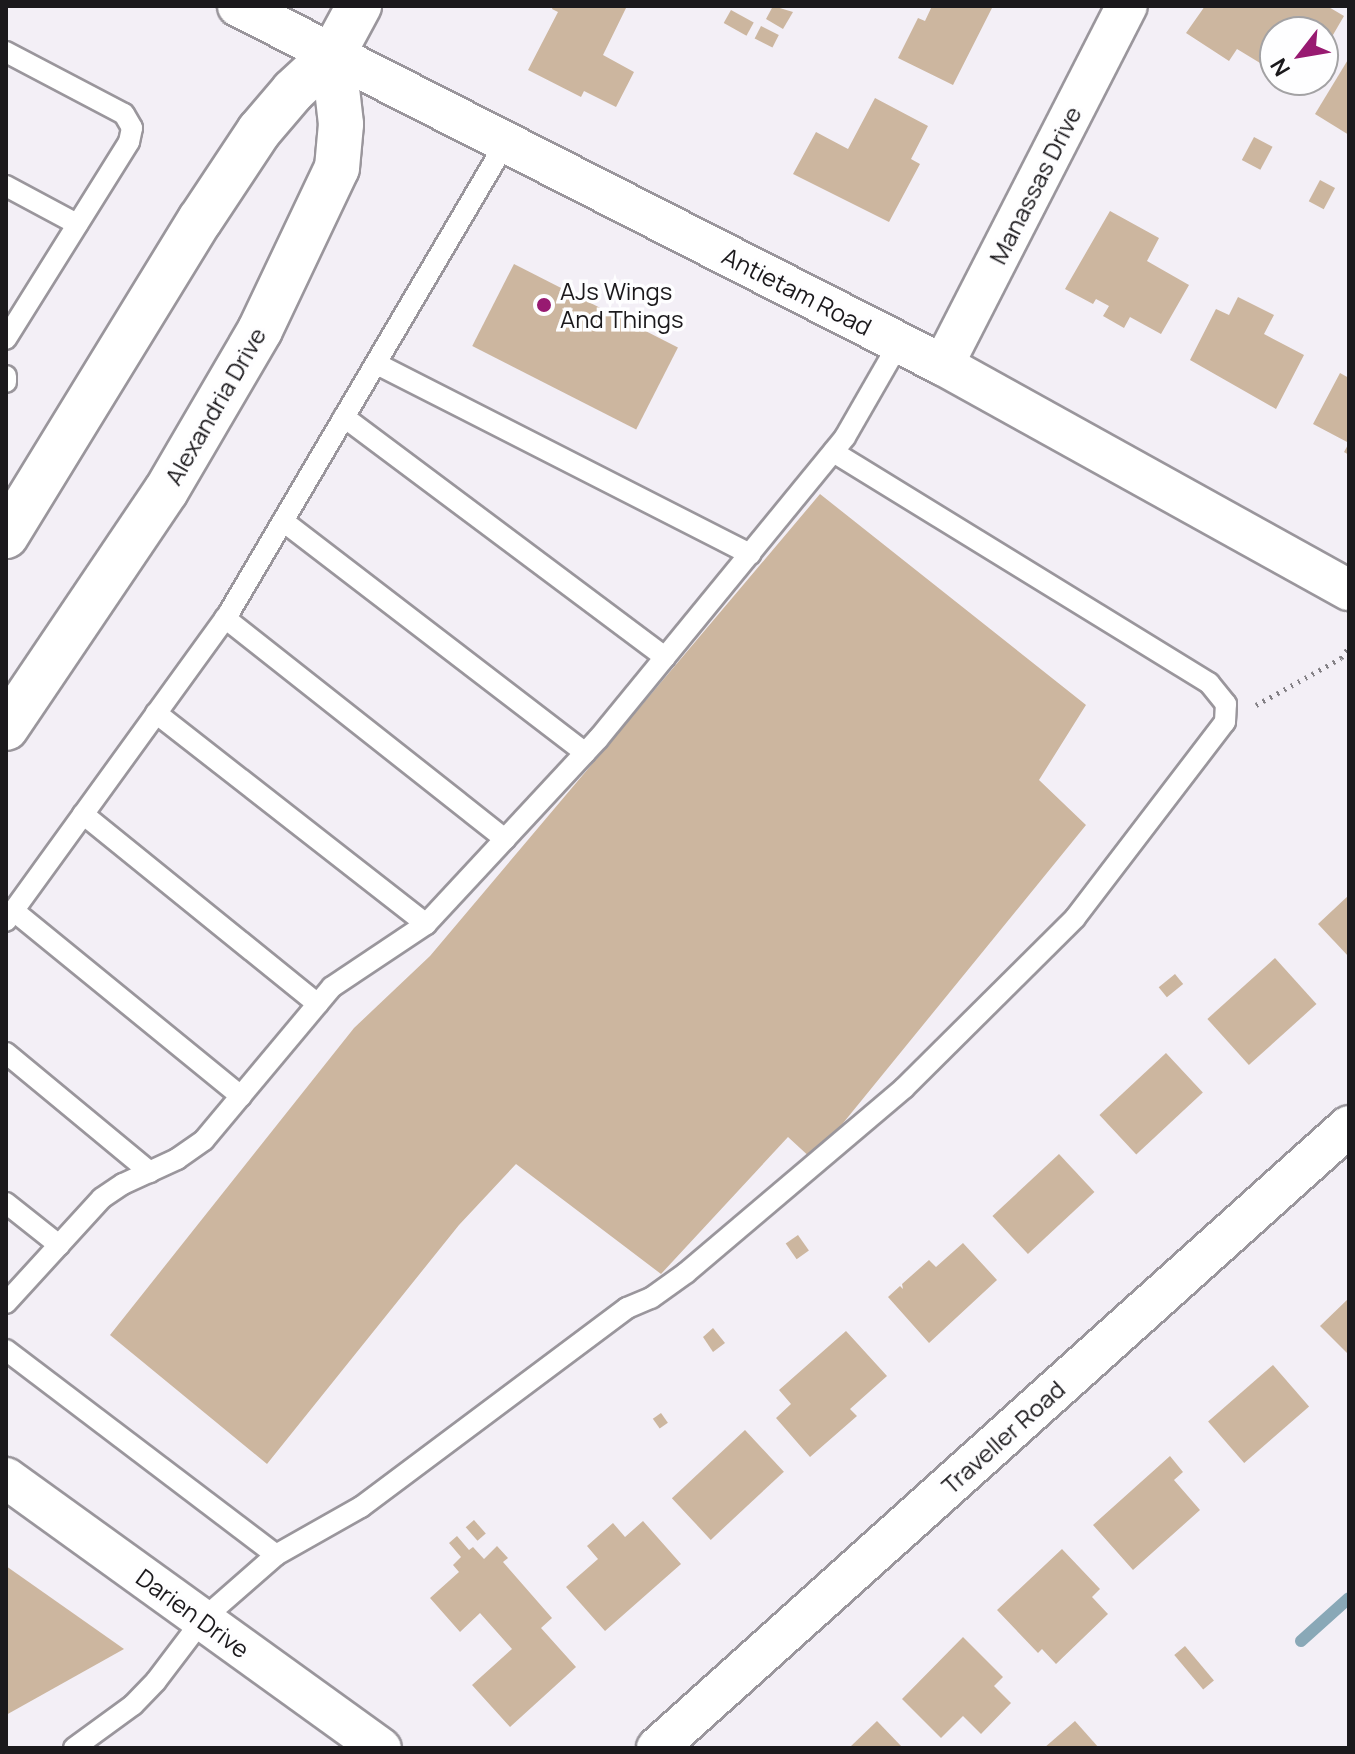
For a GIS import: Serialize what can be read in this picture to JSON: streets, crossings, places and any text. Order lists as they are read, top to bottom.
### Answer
{
  "streets": {
    "main road": ["Alexandria Drive"],
    "street": [
      "Manassas Drive",
      "Antietam Road",
      "Traveller Road",
      "Darien Drive"
    ]
  },
  "crossings": [
    ["Manassas Drive", "Antietam Road"],
    ["Antietam Road", "Alexandria Drive"]
  ],
  "places": ["AJs Wings And Things"],
  "north": "bottom left"
}
